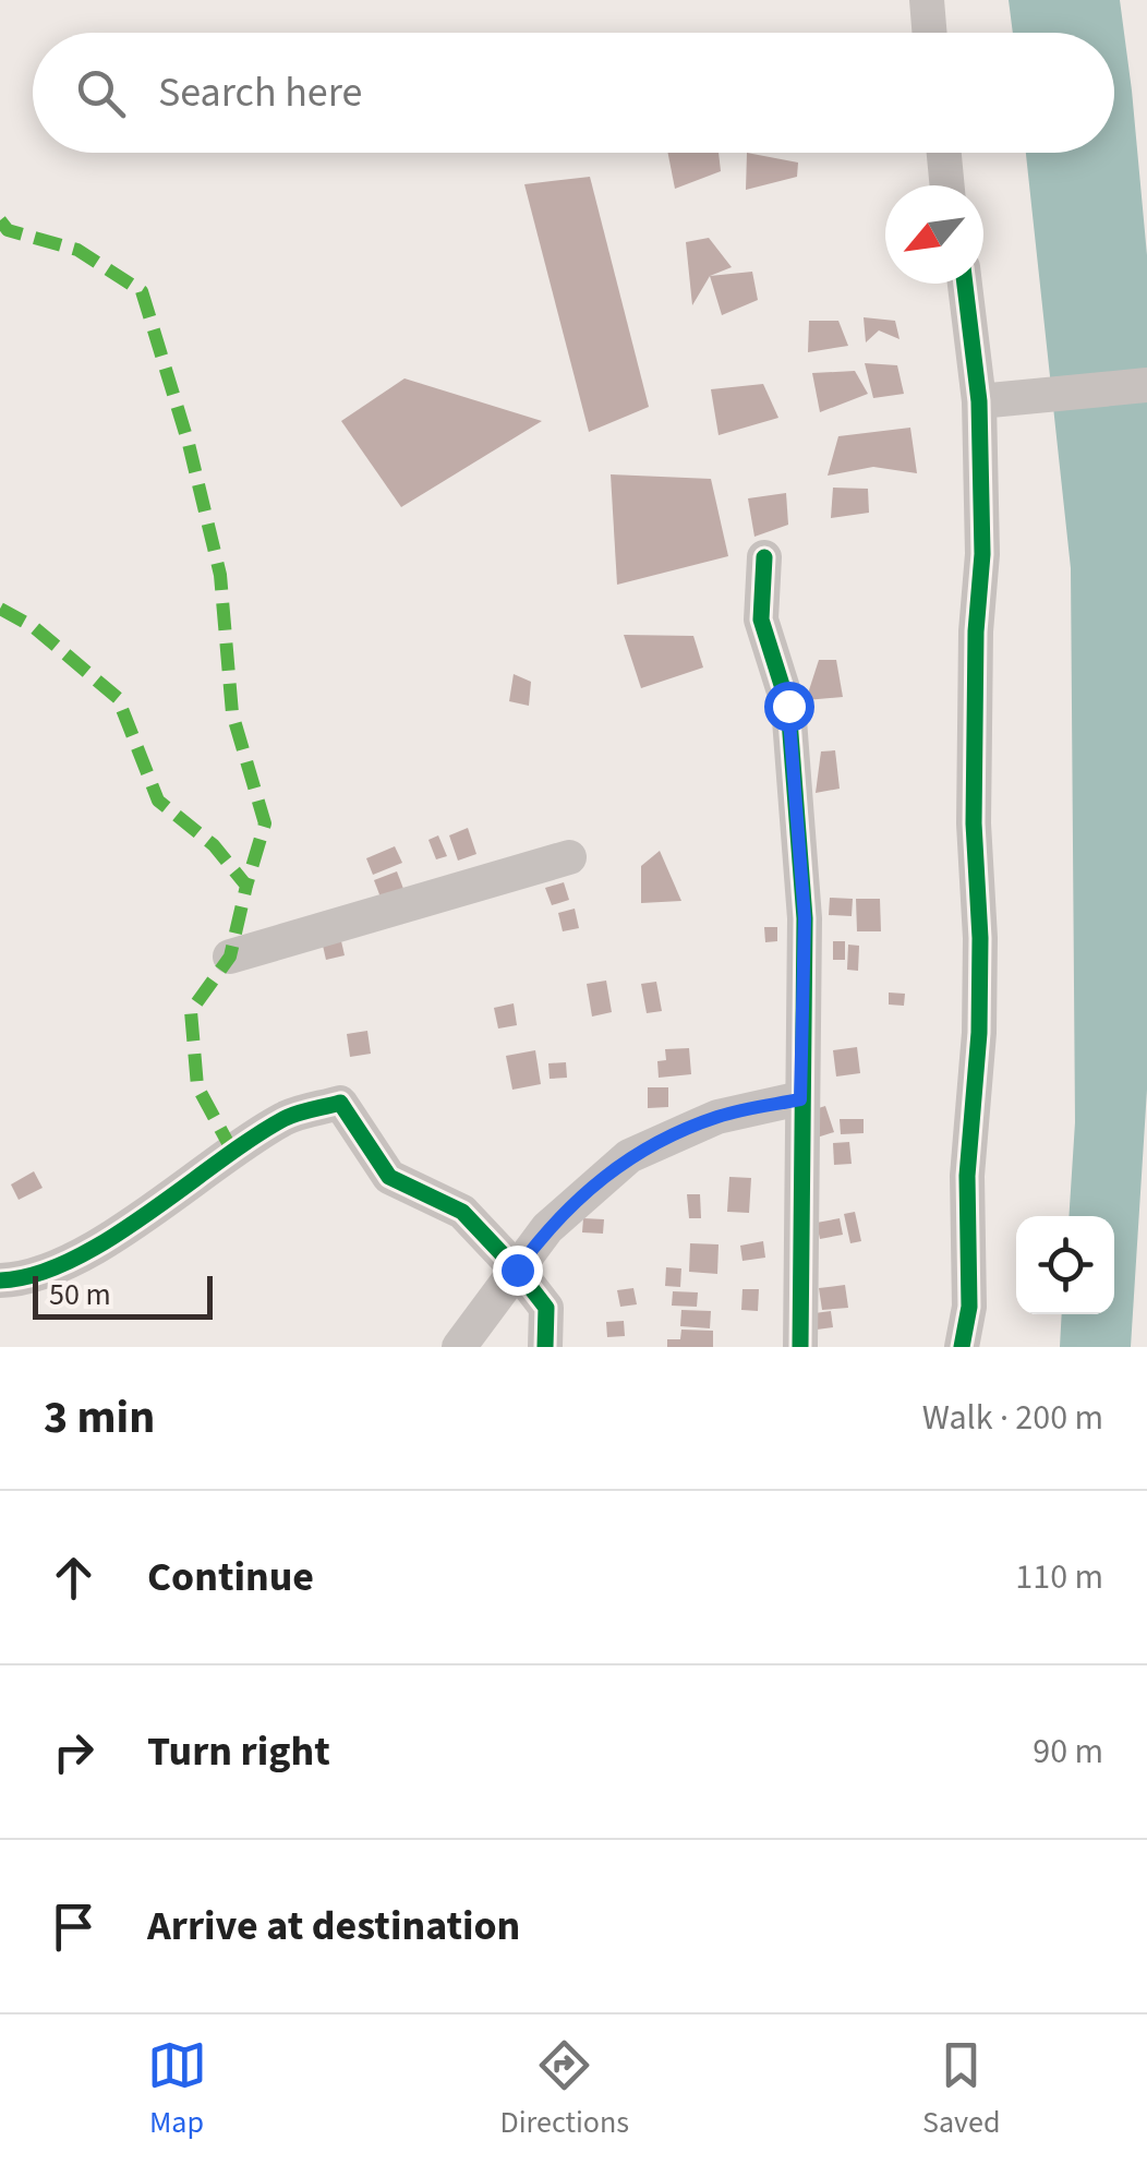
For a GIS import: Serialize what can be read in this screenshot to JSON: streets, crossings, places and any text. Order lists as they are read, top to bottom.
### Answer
{
  "scale_bar": "50 m",
  "north": "bottom left",
  "page": {
    "search": "Search here",
    "scale": "50 m",
    "heading": ["3 min", "Walk · 200 m"],
    "list": [
      ["Continue", "110 m"],
      ["Turn right", "90 m"],
      "Arrive at destination"
    ],
    "nav": ["Map", "Directions", "Saved"]
  }
}
